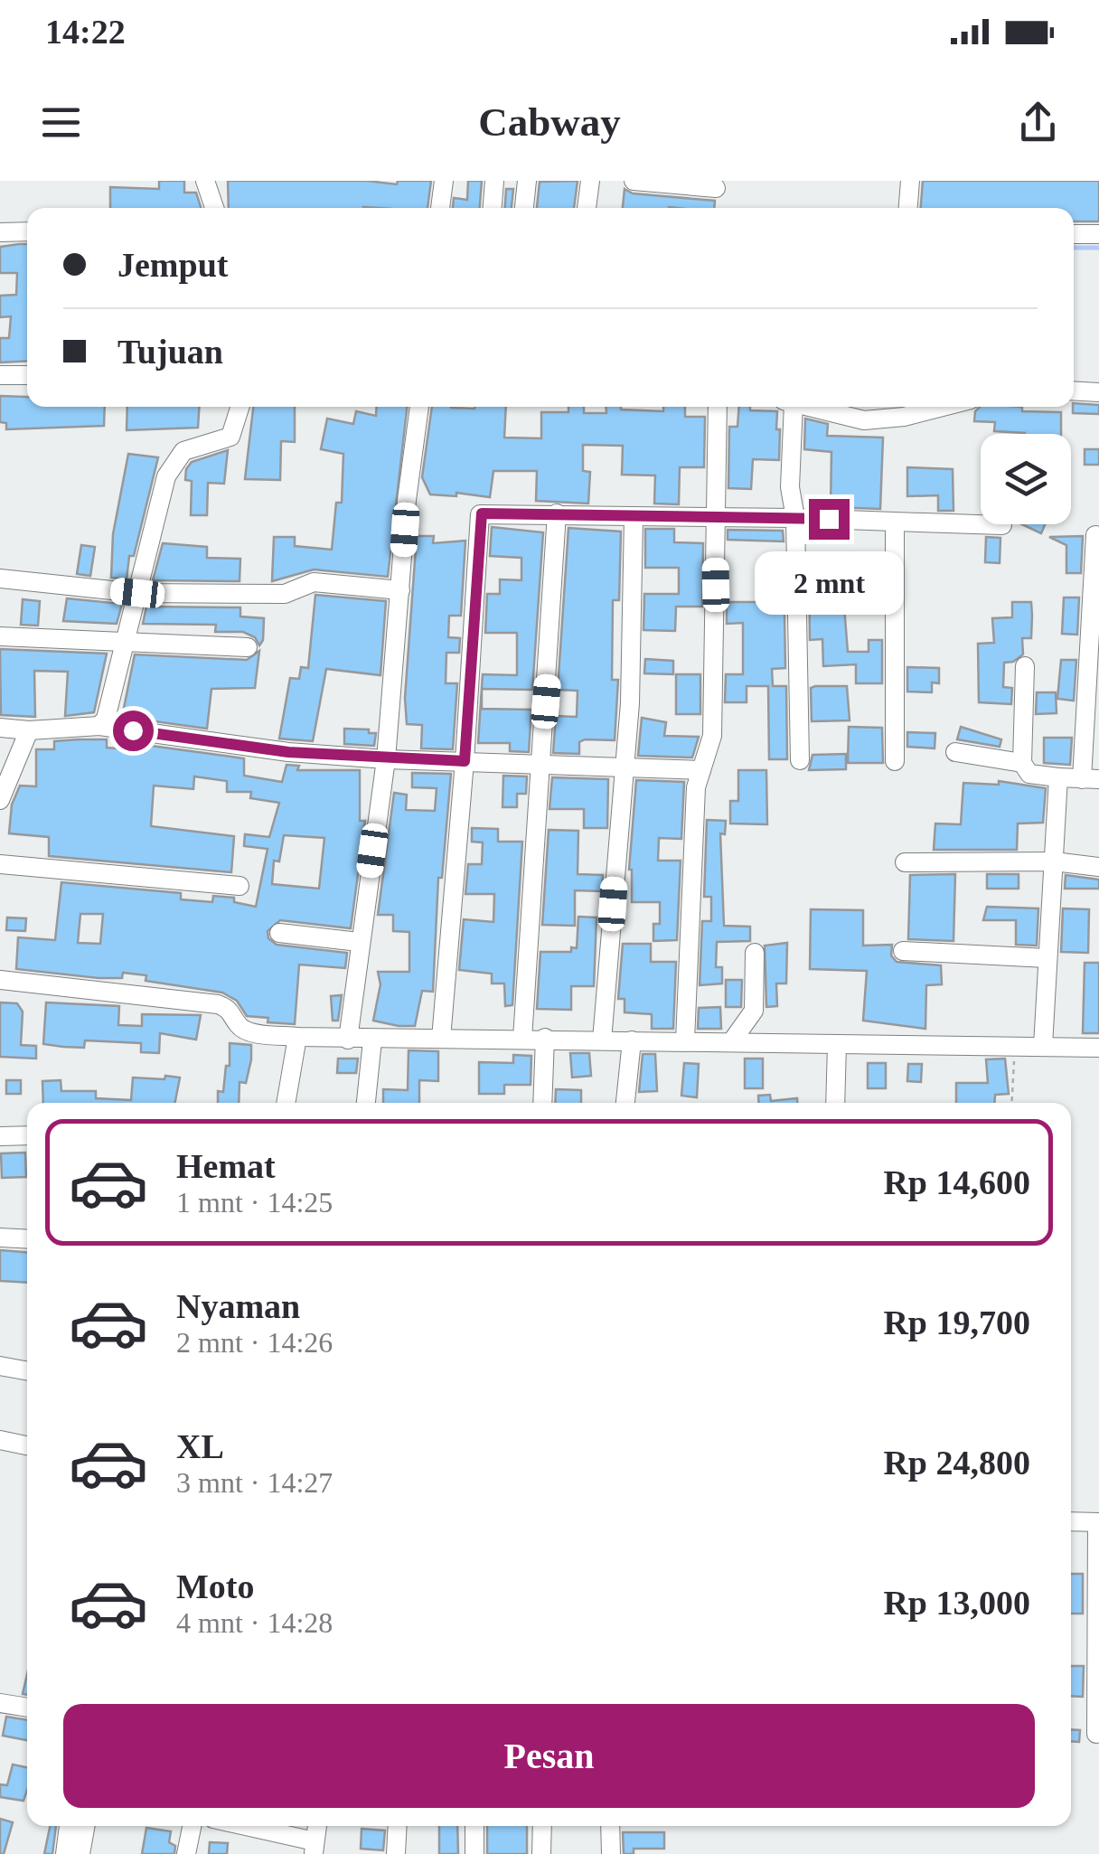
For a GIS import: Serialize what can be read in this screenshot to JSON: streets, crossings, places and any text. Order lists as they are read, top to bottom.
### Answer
{
  "page": {
    "status": "14:22",
    "header": "Cabway",
    "banner": ["Jemput", "Tujuan"],
    "bubble": "2 mnt",
    "list": [
      {
        "name": "Hemat",
        "note": "1 mnt · 14:25",
        "value": "Rp 14,600"
      },
      {
        "name": "Nyaman",
        "note": "2 mnt · 14:26",
        "value": "Rp 19,700"
      },
      {
        "name": "XL",
        "note": "3 mnt · 14:27",
        "value": "Rp 24,800"
      },
      {
        "name": "Moto",
        "note": "4 mnt · 14:28",
        "value": "Rp 13,000"
      }
    ],
    "buttons": "Pesan"
  }
}
